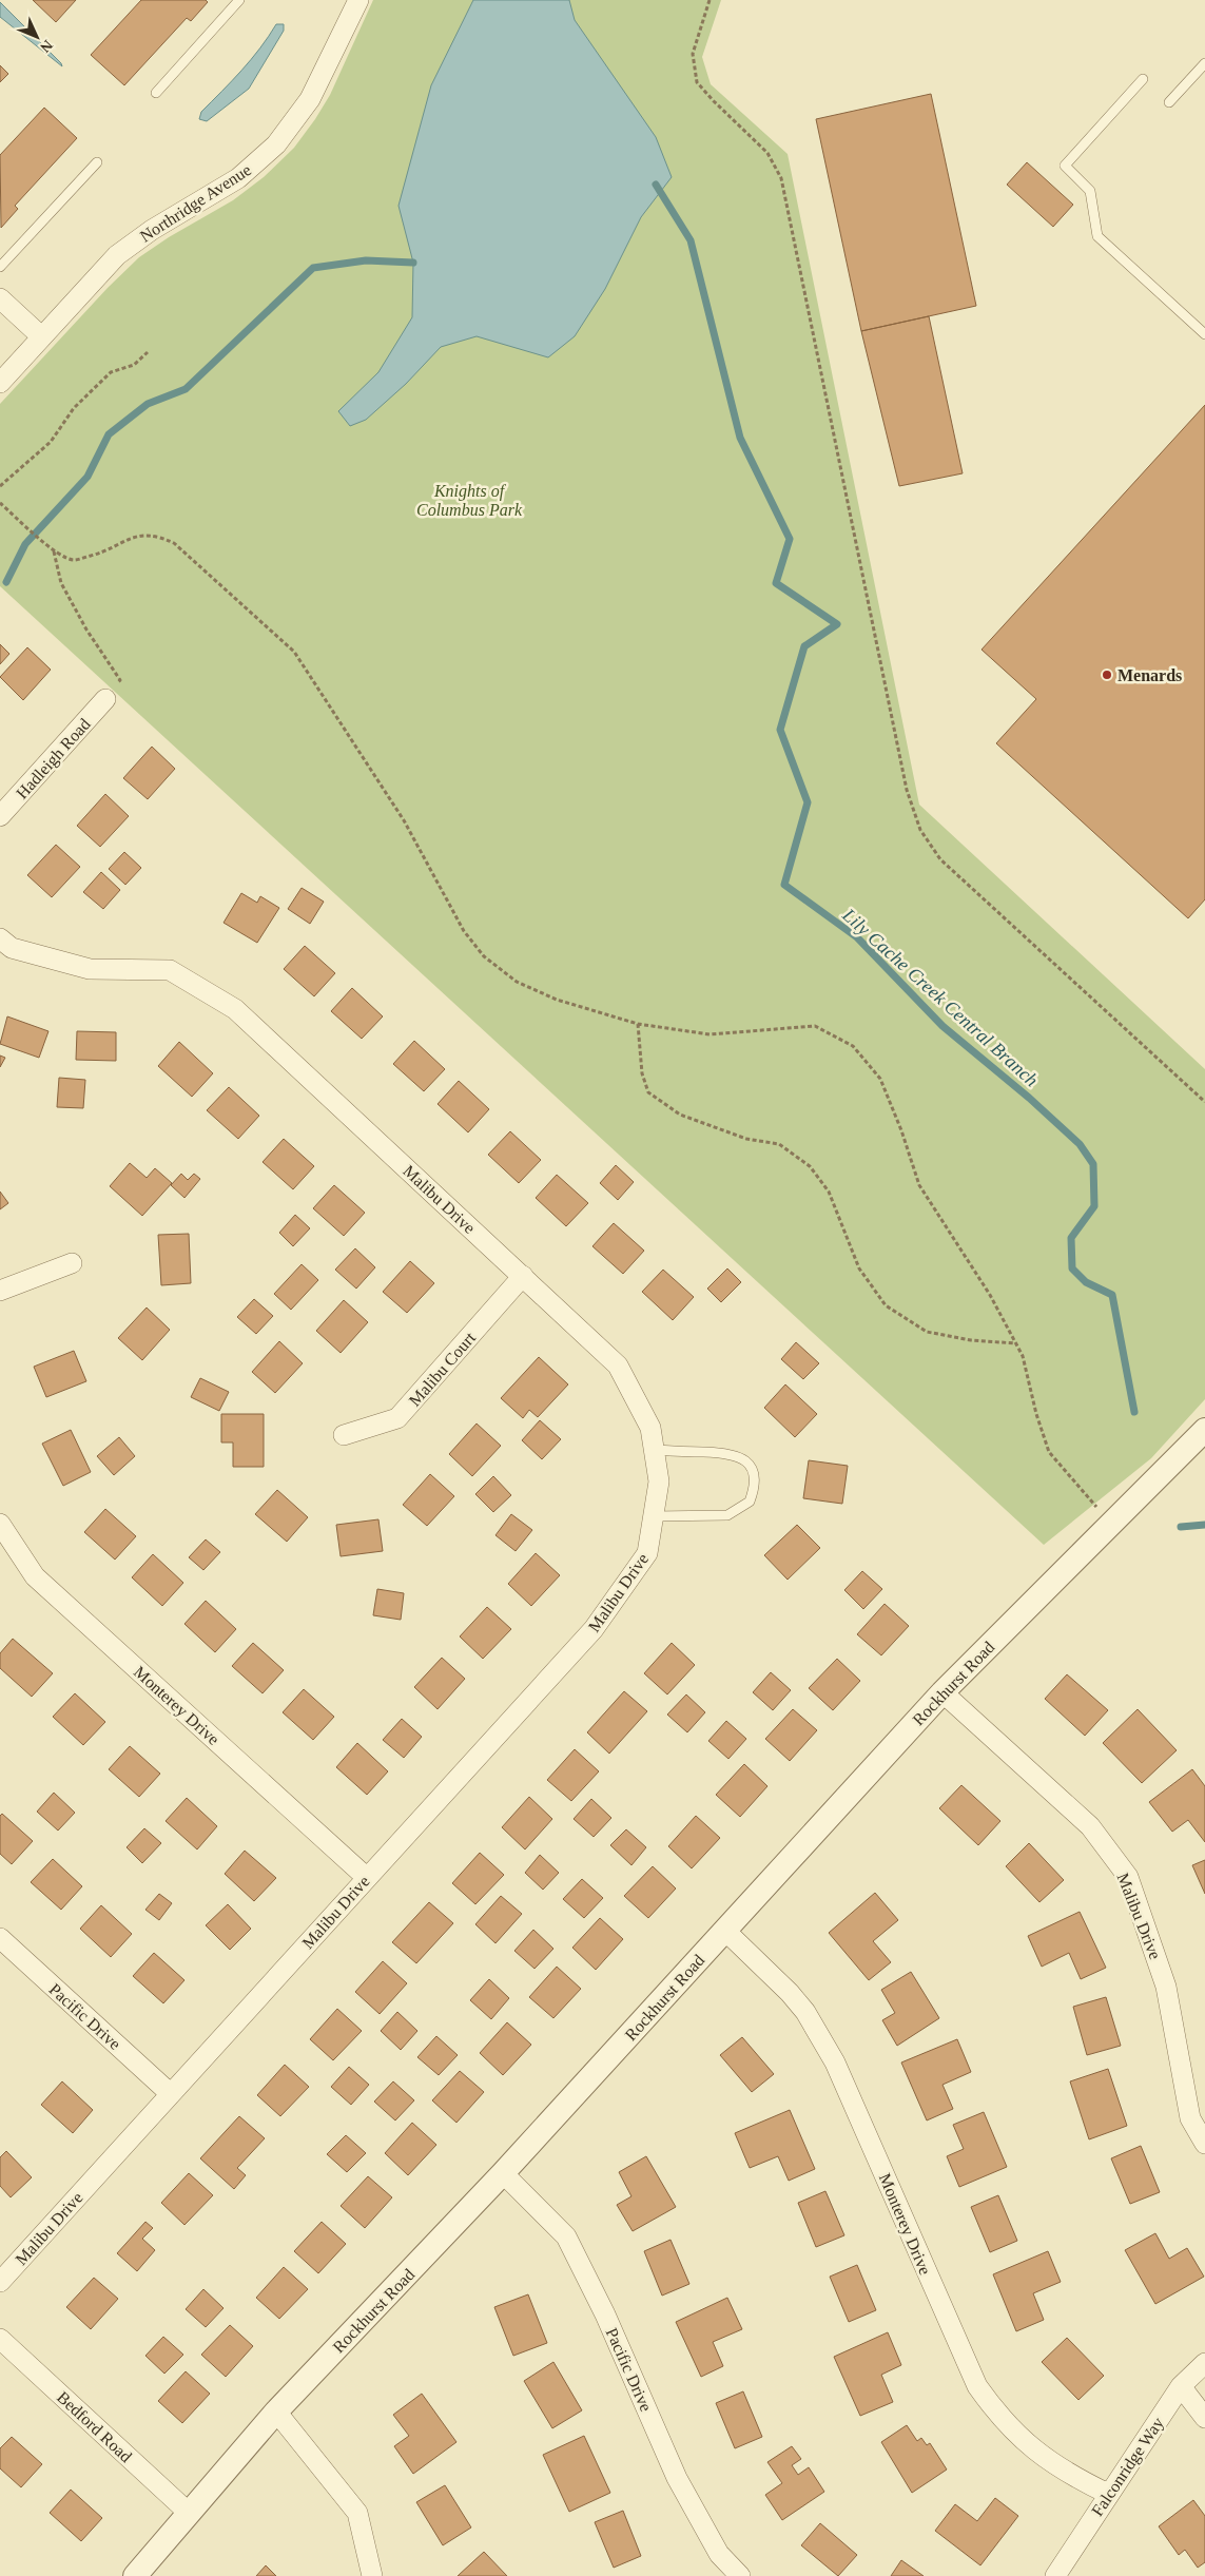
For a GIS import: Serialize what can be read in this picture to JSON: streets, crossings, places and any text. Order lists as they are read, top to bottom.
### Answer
{
  "streets": {
    "street": [
      "Northridge Avenue",
      "Hadleigh Road",
      "Malibu Drive",
      "Malibu Court",
      "Rockhurst Road",
      "Monterey Drive",
      "Pacific Drive",
      "Bedford Road",
      "Falconridge Way"
    ]
  },
  "crossings": [
    ["Malibu Drive", "Malibu Court"],
    ["Malibu Drive", "Rockhurst Road"],
    ["Malibu Drive", "Monterey Drive"],
    ["Malibu Drive", "Pacific Drive"],
    ["Rockhurst Road", "Monterey Drive"],
    ["Rockhurst Road", "Pacific Drive"],
    ["Rockhurst Road", "Bedford Road"],
    ["Monterey Drive", "Falconridge Way"]
  ],
  "water": ["Lily Cache Creek Central Branch"],
  "parks": ["Knights of Columbus Park"],
  "places": ["Menards"],
  "north": "bottom right"
}
